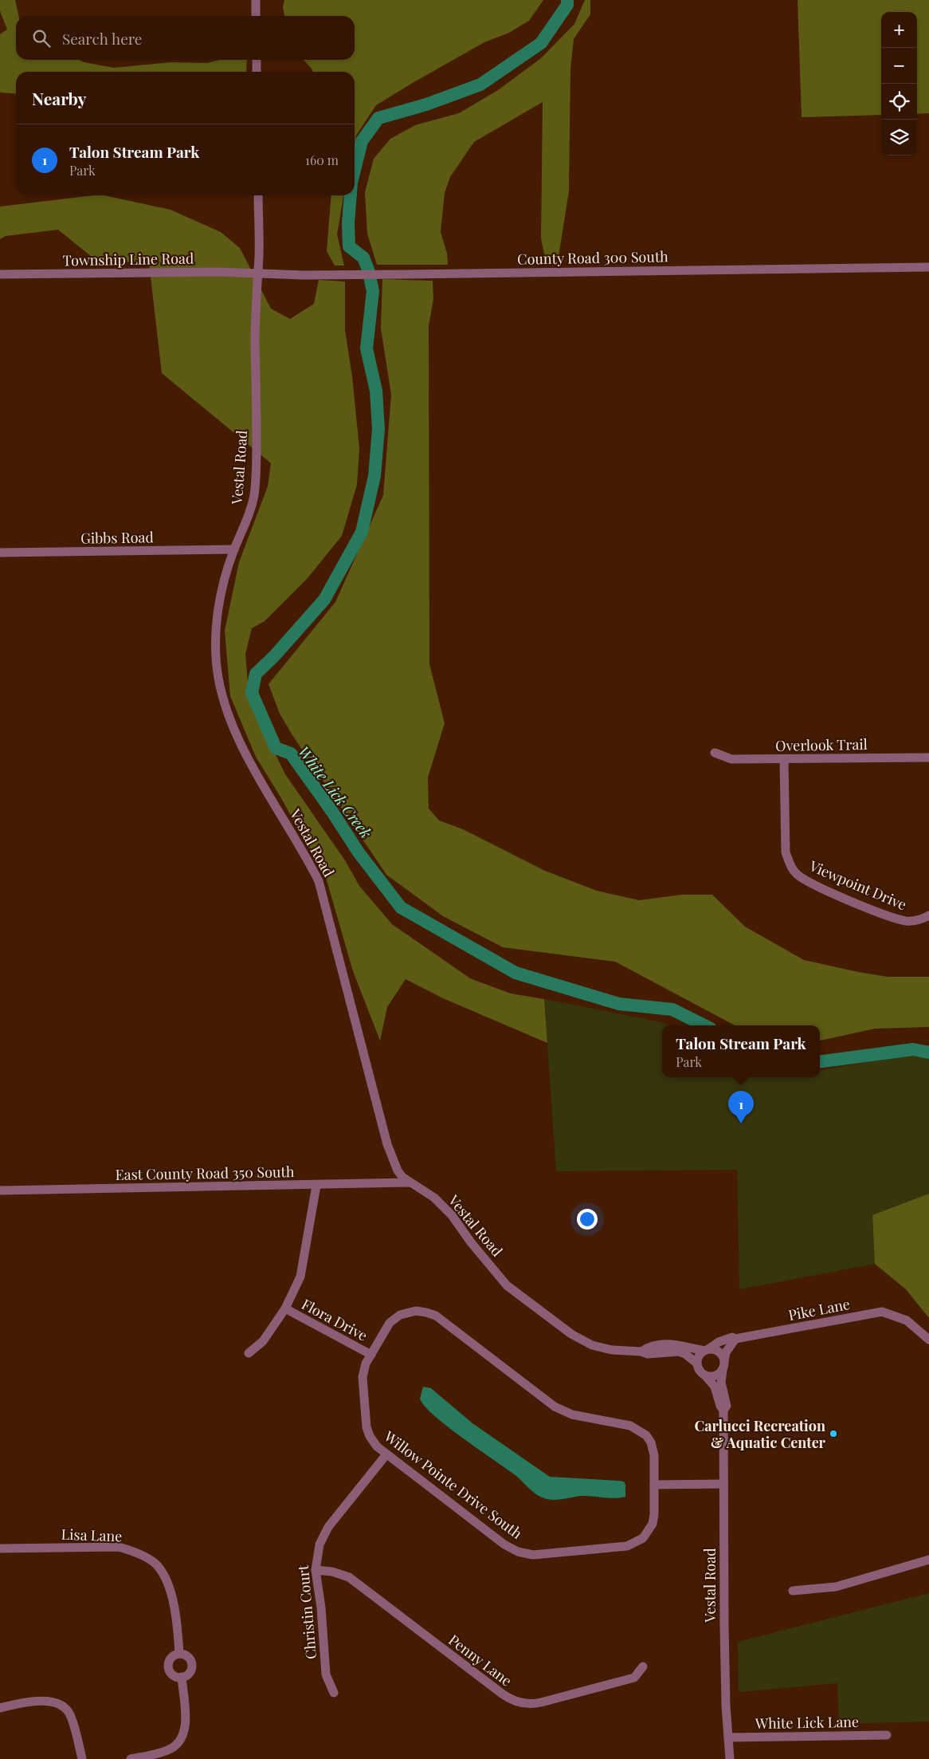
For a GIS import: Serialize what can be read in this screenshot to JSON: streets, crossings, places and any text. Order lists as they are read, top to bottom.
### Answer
{
  "streets": {
    "street": [
      "County Road 300 South",
      "Township Line Road",
      "Vestal Road",
      "Gibbs Road",
      "Overlook Trail",
      "Viewpoint Drive",
      "East County Road 350 South",
      "Pike Lane",
      "Flora Drive",
      "Willow Pointe Drive South",
      "Lisa Lane",
      "Christin Court",
      "Penny Lane",
      "White Lick Lane"
    ]
  },
  "crossings": [
    ["County Road 300 South", "Township Line Road"],
    ["County Road 300 South", "Vestal Road"],
    ["Township Line Road", "Vestal Road"],
    ["Vestal Road", "Gibbs Road"],
    ["Vestal Road", "East County Road 350 South"],
    ["Vestal Road", "Pike Lane"],
    ["Vestal Road", "White Lick Lane"],
    ["Overlook Trail", "Viewpoint Drive"],
    ["Flora Drive", "Willow Pointe Drive South"],
    ["Willow Pointe Drive South", "Christin Court"],
    ["Christin Court", "Penny Lane"]
  ],
  "water": ["White Lick Creek"],
  "places": ["Carlucci Recreation & Aquatic Center"],
  "page": {
    "map_buttons": ["+", "−"],
    "search": "Search here",
    "heading": "Nearby",
    "list": [
      {
        "mark": "1",
        "name": "Talon Stream Park",
        "note": "Park",
        "value": "160 m"
      }
    ],
    "popup": ["Talon Stream Park", "Park"],
    "pins": "1"
  }
}
